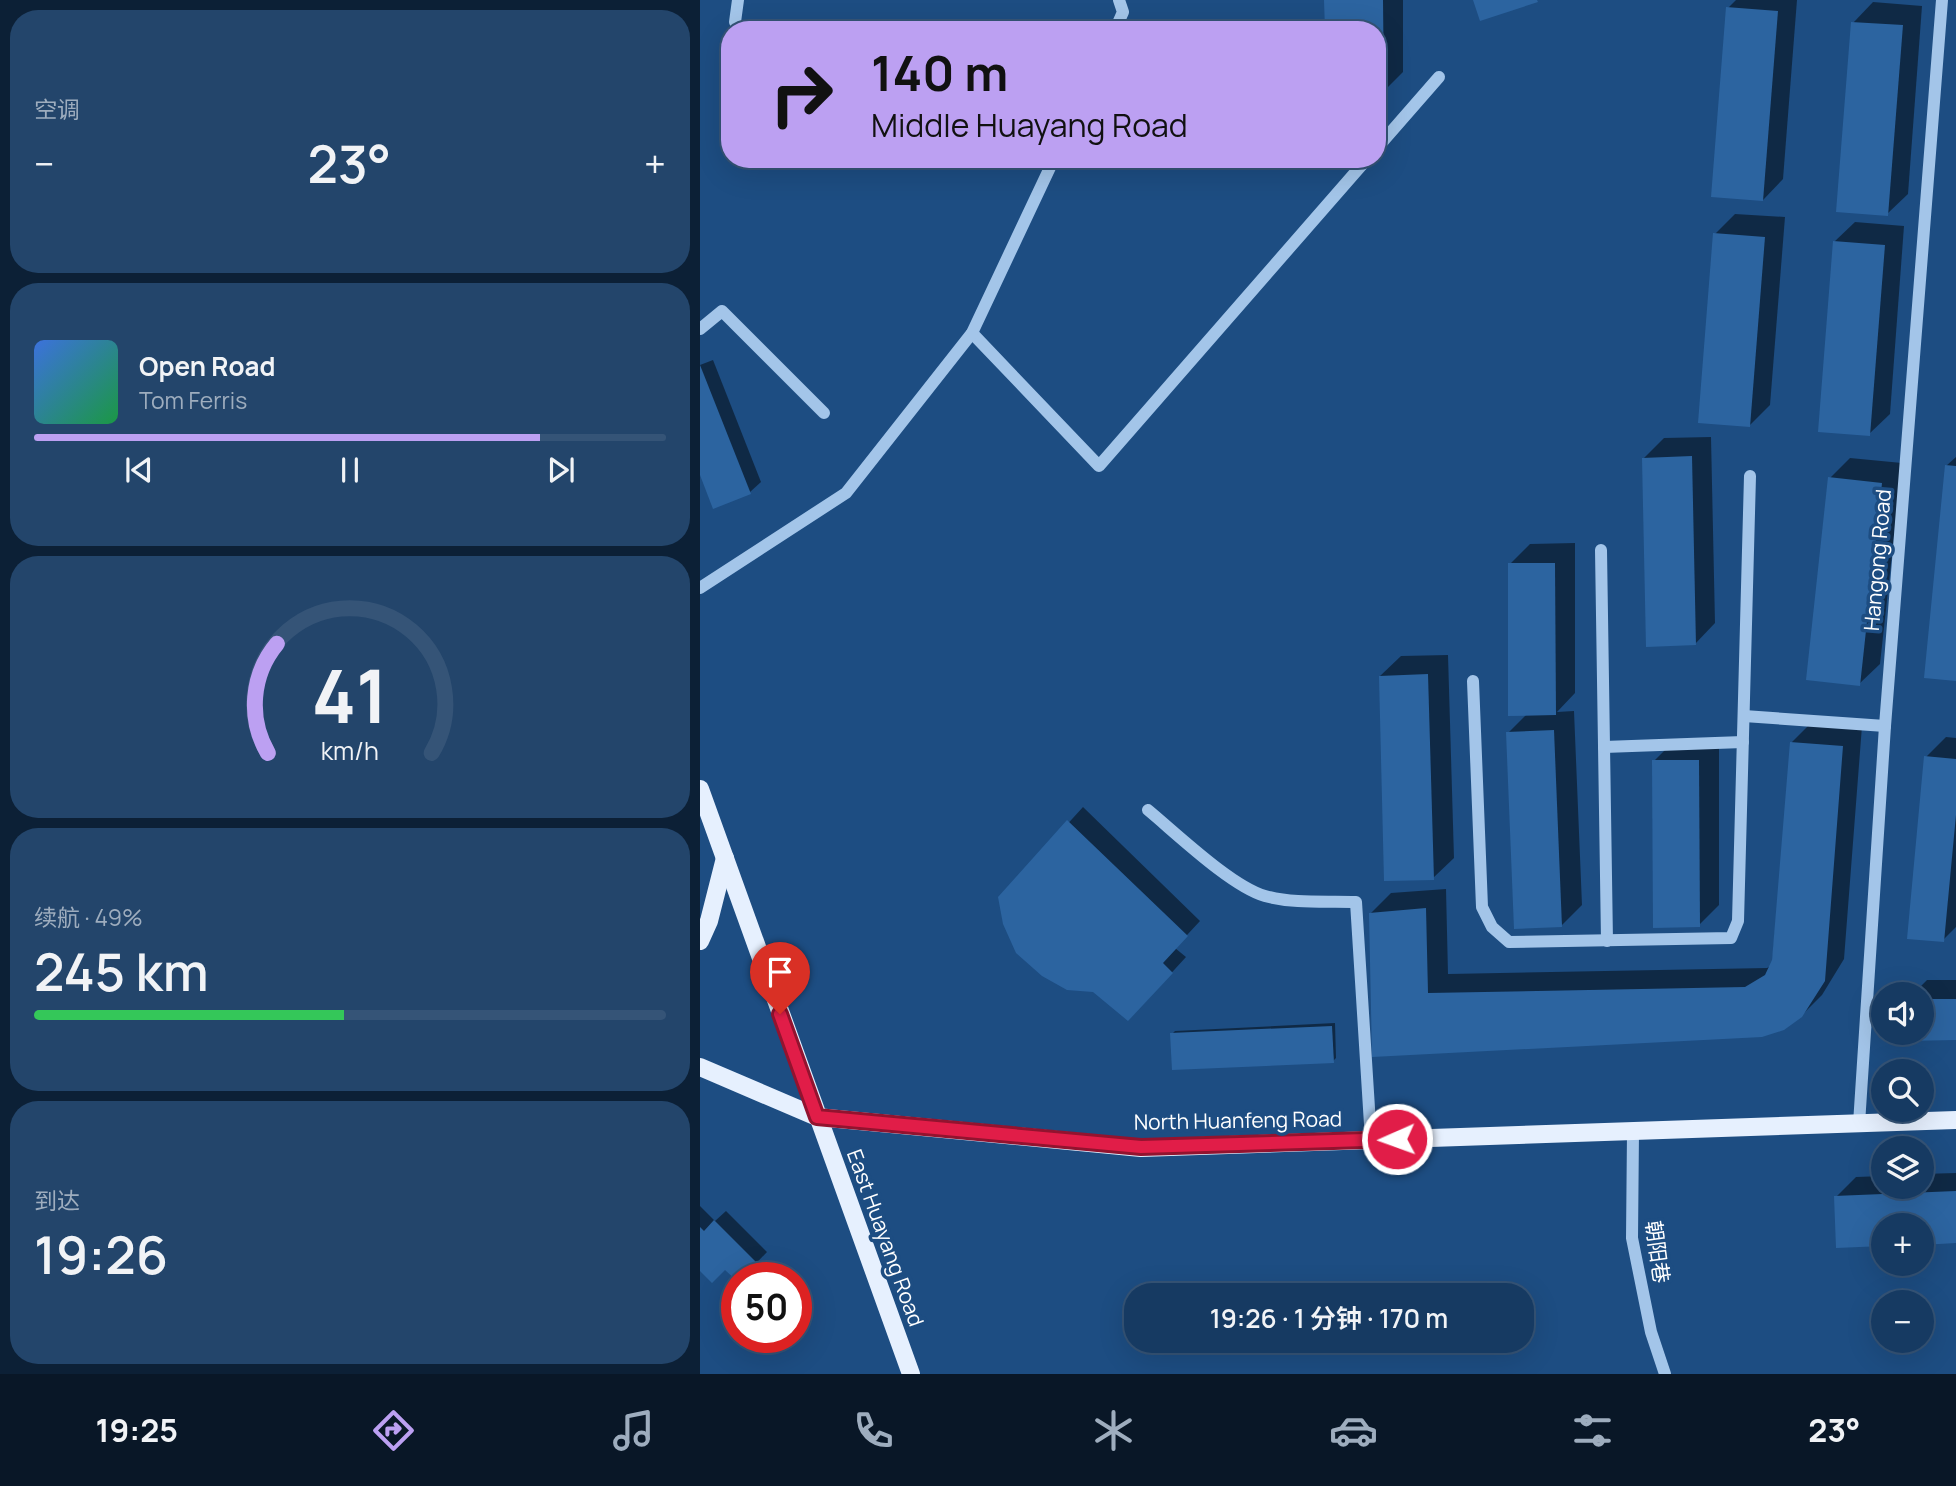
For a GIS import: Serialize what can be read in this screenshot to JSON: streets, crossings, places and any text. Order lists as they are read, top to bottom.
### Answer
{
  "streets": {
    "main road": ["North Huanfeng Road", "East Huayang Road"],
    "street": ["Hangong Road", "朝阳巷"]
  },
  "crossings": [
    ["Hangong Road", "North Huanfeng Road"],
    ["North Huanfeng Road", "East Huayang Road"],
    ["North Huanfeng Road", "朝阳巷"]
  ],
  "page": {
    "tile": [
      "空调",
      ["续航 · 49%", "245 km"],
      ["到达", "19:26"]
    ],
    "turn": ["140 m", "Middle Huayang Road"],
    "heat": ["−", "23°", "+"],
    "song": ["Open Road", "Tom Ferris"],
    "map_buttons": ["+", "−"],
    "limit": "50",
    "trip": "19:26 · 1 分钟 · 170 m",
    "tabs": ["19:25", "23°"],
    "gauge": ["41", "km/h"]
  }
}
